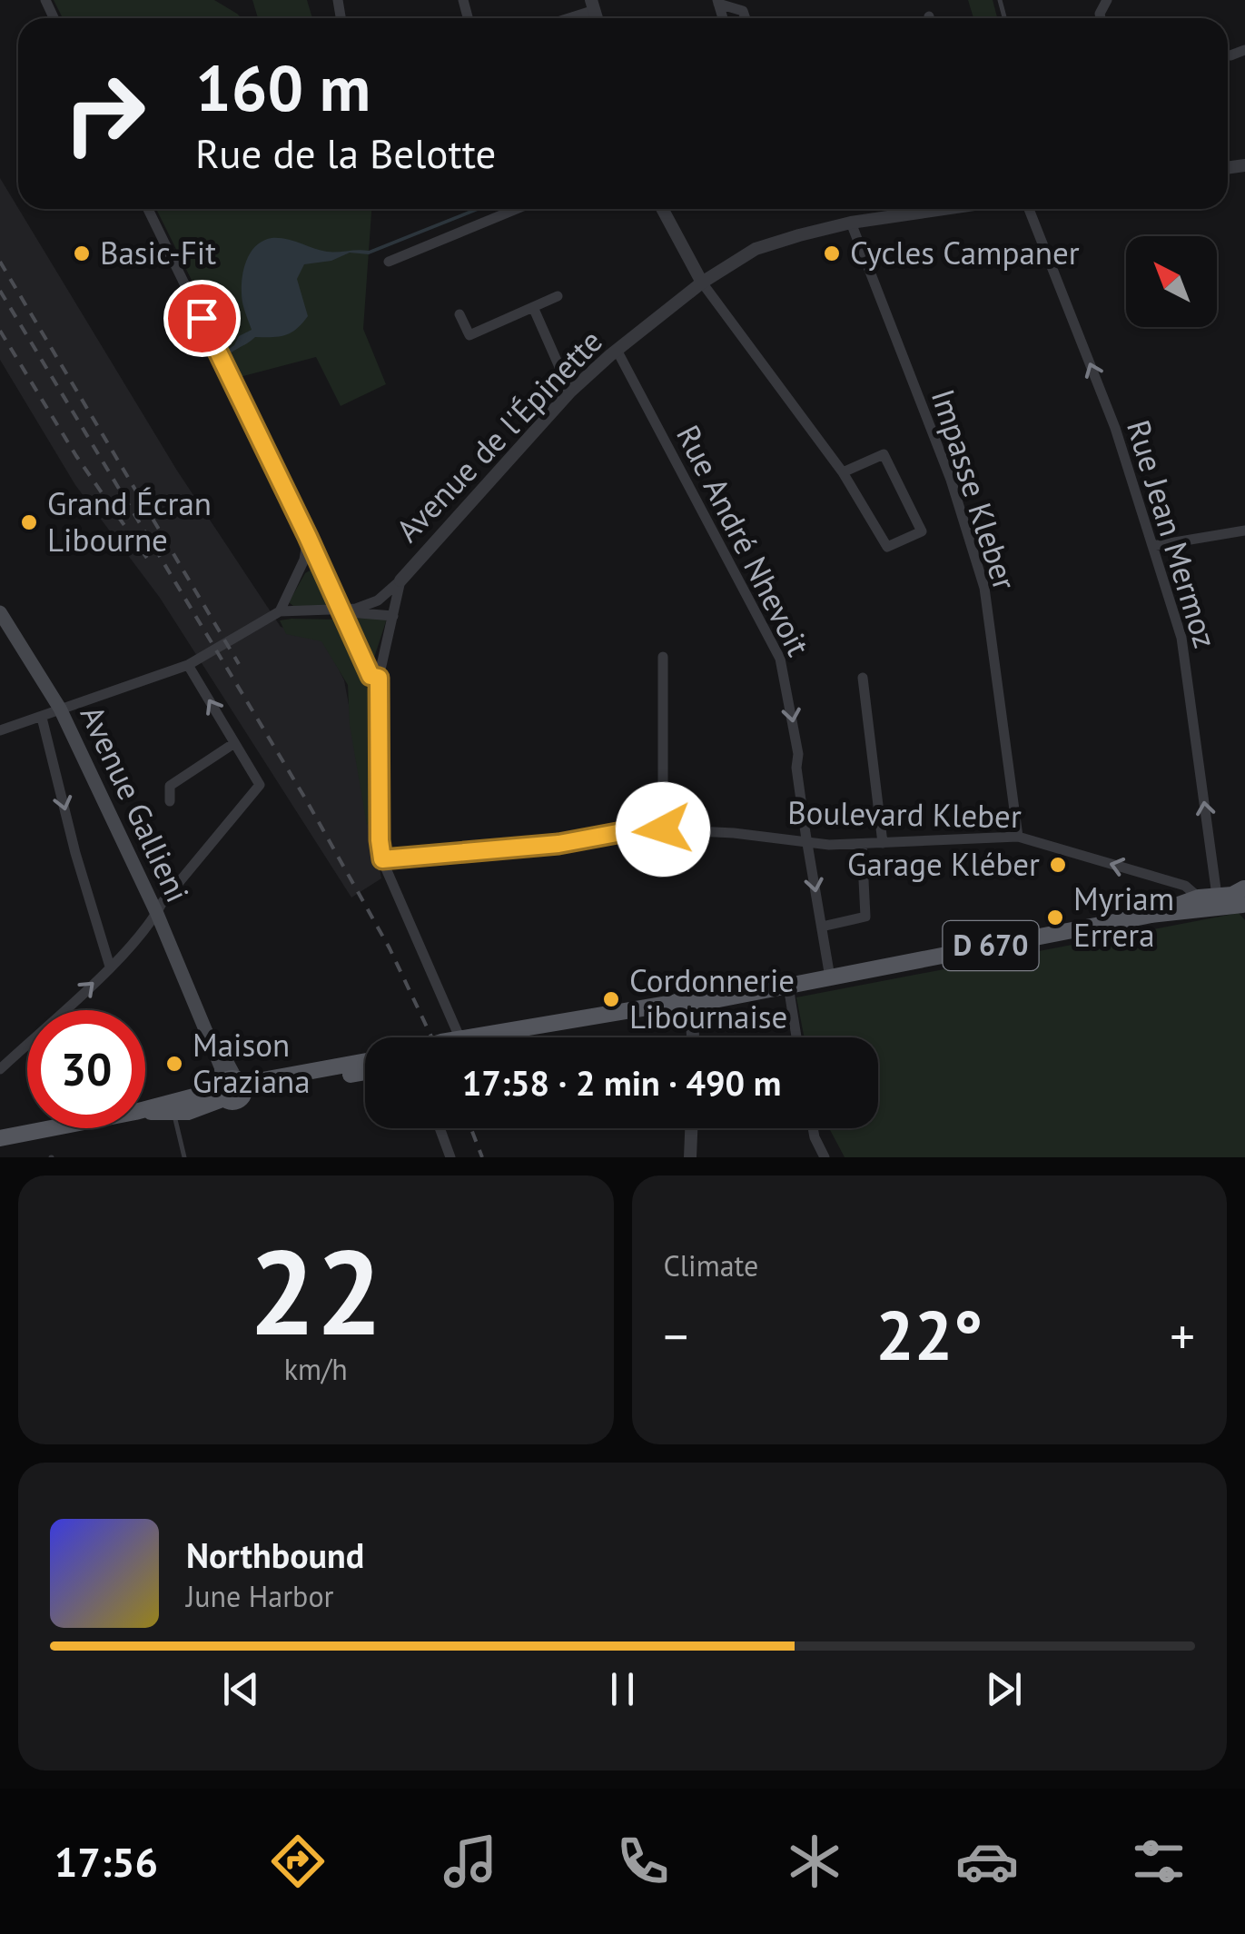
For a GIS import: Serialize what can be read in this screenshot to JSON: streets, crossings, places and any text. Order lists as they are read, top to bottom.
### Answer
{
  "streets": {
    "main road": ["Avenue Gallieni", "D 670"],
    "street": [
      "Avenue de l'Épinette",
      "Impasse Kleber",
      "Rue Jean Mermoz",
      "Rue André Nhevoit",
      "Boulevard Kleber"
    ]
  },
  "crossings": [
    ["Avenue de l'Épinette", "Impasse Kleber"],
    ["Avenue de l'Épinette", "Rue André Nhevoit"],
    ["Avenue de l'Épinette", "Avenue Gallieni"],
    ["Impasse Kleber", "Boulevard Kleber"],
    ["Rue Jean Mermoz", "D 670"],
    ["Rue André Nhevoit", "Boulevard Kleber"],
    ["Rue André Nhevoit", "D 670"],
    ["Boulevard Kleber", "D 670"]
  ],
  "one_way": ["Rue Jean Mermoz", "Rue André Nhevoit"],
  "places": [
    "Basic-Fit",
    "Cycles Campaner",
    "Grand Écran Libourne",
    "Garage Kléber",
    "Myriam Errera",
    "Cordonnerie Libournaise",
    "Maison Graziana"
  ],
  "north": "top left",
  "page": {
    "turn": ["160 m", "Rue de la Belotte"],
    "limit": "30",
    "trip": "17:58 · 2 min · 490 m",
    "tile": [
      ["22", "km/h"],
      "Climate"
    ],
    "heat": ["−", "22°", "+"],
    "song": ["Northbound", "June Harbor"],
    "tabs": "17:56"
  }
}
